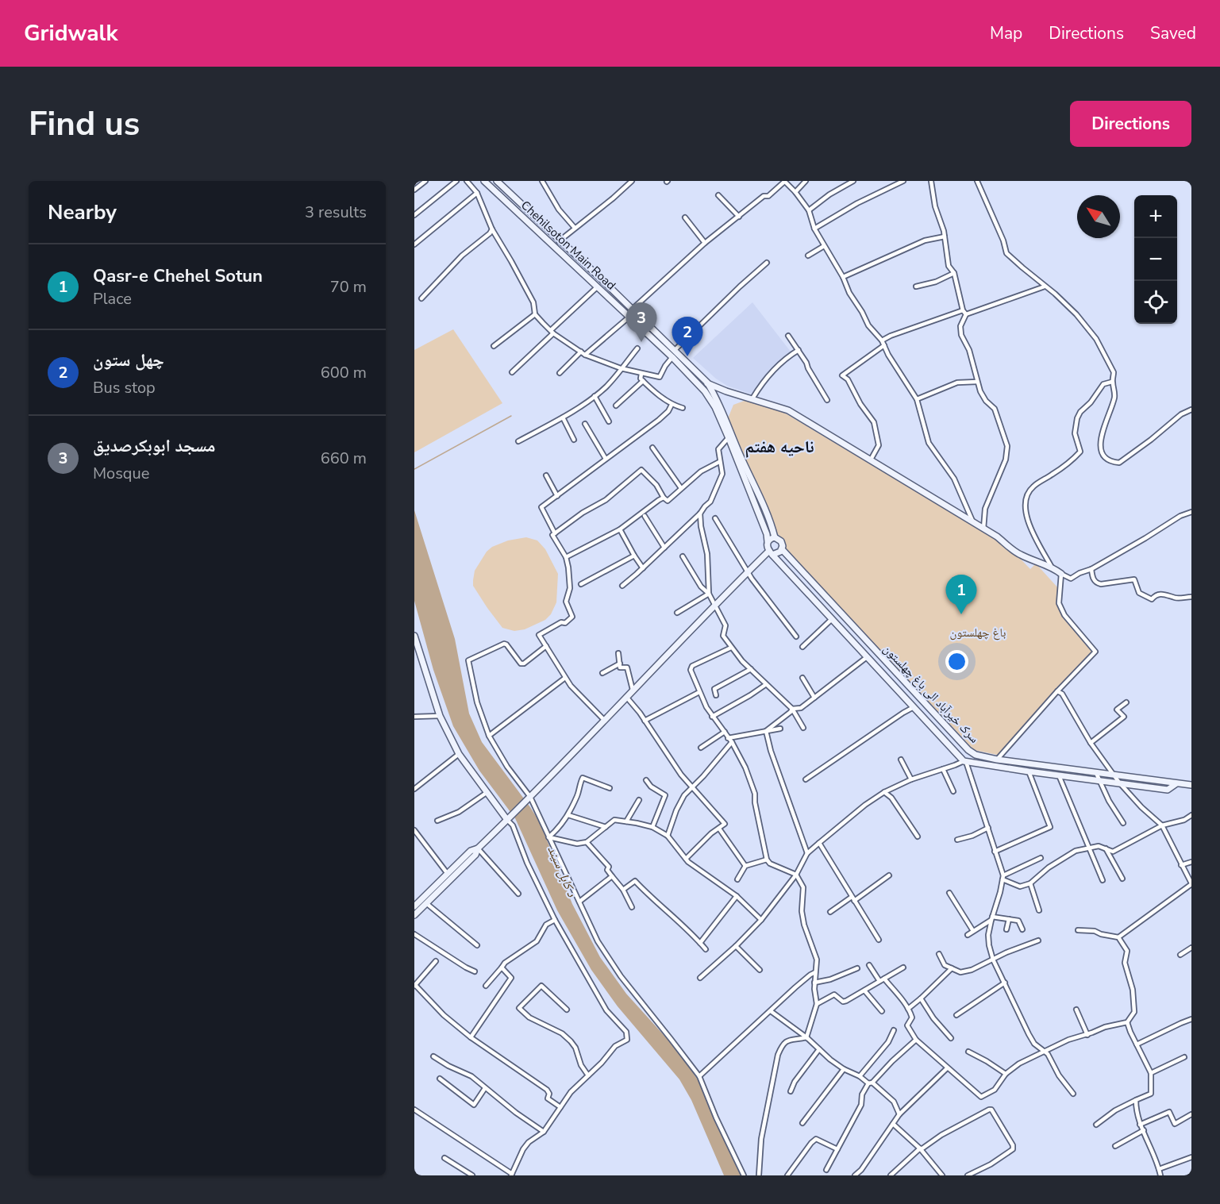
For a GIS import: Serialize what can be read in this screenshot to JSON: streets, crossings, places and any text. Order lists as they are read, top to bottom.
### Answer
{
  "streets": {
    "main road": ["Chehilsoton Main Road", "سرک خیرآباد الی باغ چهلستون"]
  },
  "crossings": [
    ["Chehilsoton Main Road", "سرک خیرآباد الی باغ چهلستون"]
  ],
  "districts": ["ناحیه هفتم"],
  "water": ["د کابل سيند"],
  "parks": ["باغ چهلستون"],
  "north": "top left",
  "page": {
    "header": "Gridwalk",
    "nav": ["Map", "Directions", "Saved"],
    "buttons": "Directions",
    "title": "Find us",
    "heading": ["Nearby", "3 results"],
    "map_buttons": ["+", "−"],
    "list": [
      {
        "mark": "1",
        "name": "Qasr-e Chehel Sotun",
        "note": "Place",
        "value": "70 m"
      },
      {
        "mark": "2",
        "name": "چهل ستون",
        "note": "Bus stop",
        "value": "600 m"
      },
      {
        "mark": "3",
        "name": "مسجد ابوبکرصدیق",
        "note": "Mosque",
        "value": "660 m"
      }
    ],
    "pins": ["3", "2", "1"]
  }
}
